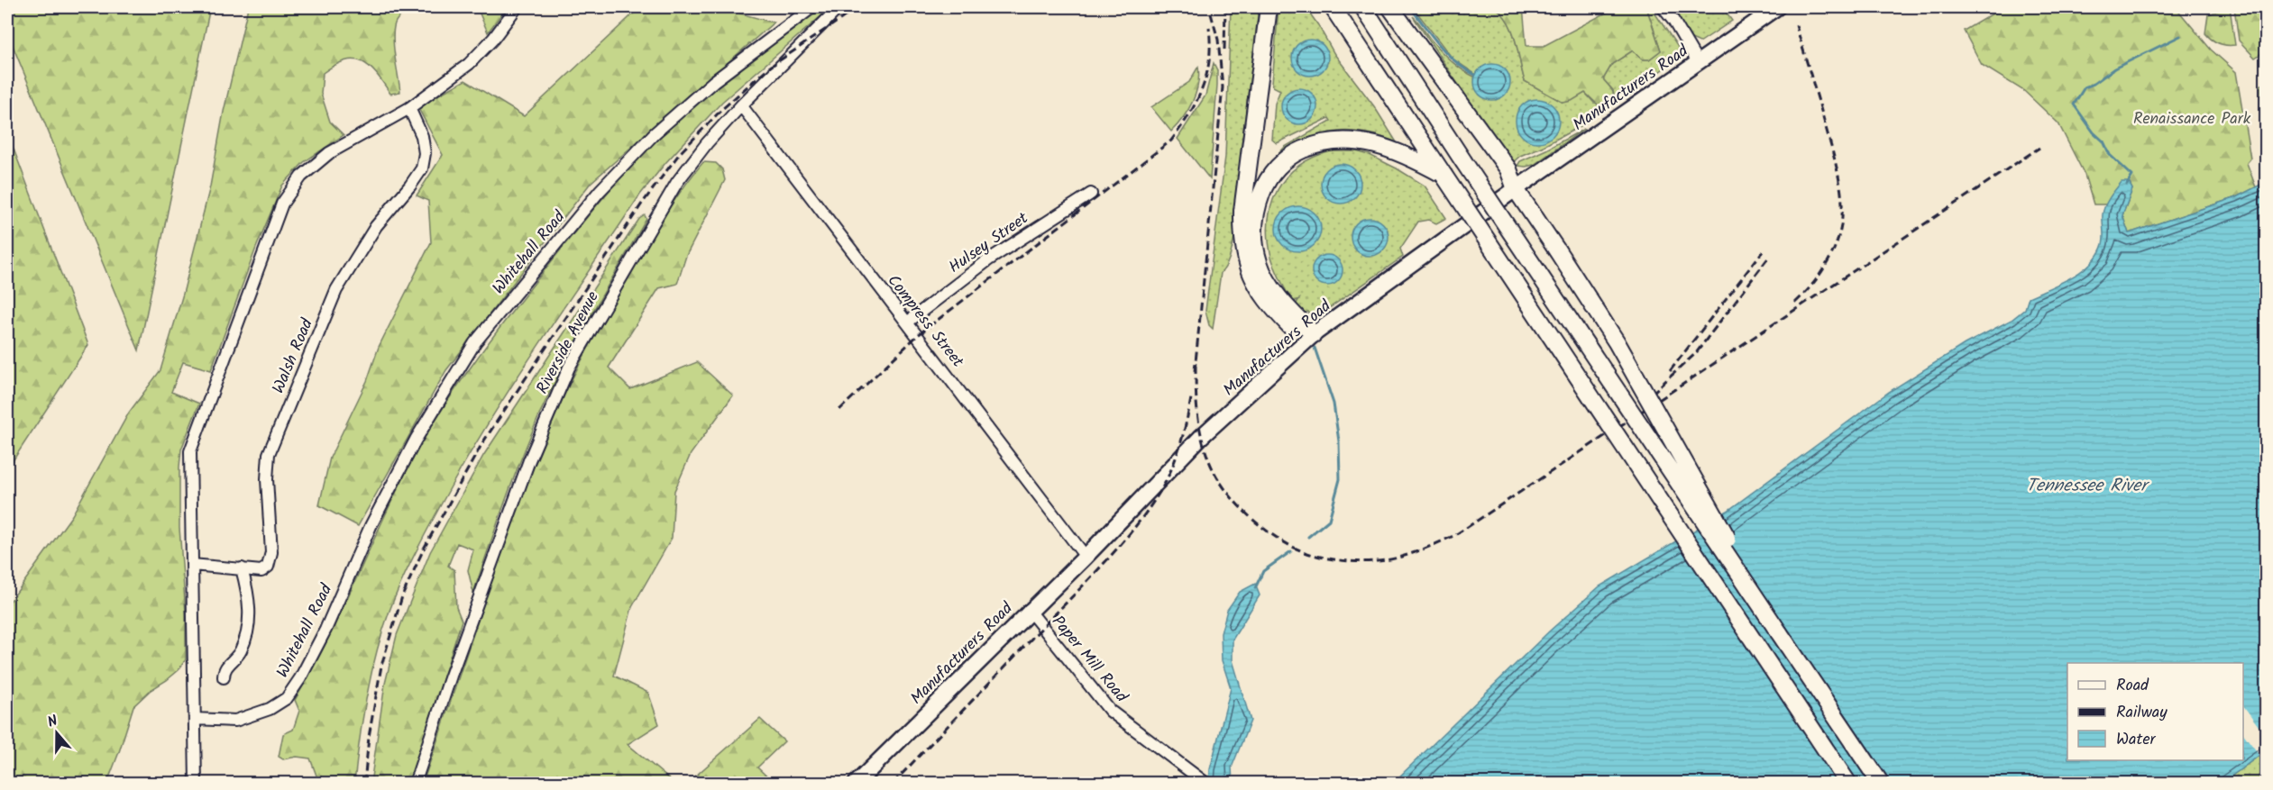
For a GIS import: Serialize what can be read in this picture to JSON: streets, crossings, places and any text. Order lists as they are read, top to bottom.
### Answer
{
  "streets": {
    "main road": ["Manufacturers Road"],
    "street": [
      "Hulsey Street",
      "Whitehall Road",
      "Compress Street",
      "Riverside Avenue",
      "Walsh Road",
      "Paper Mill Road"
    ]
  },
  "crossings": [
    ["Manufacturers Road", "Compress Street"],
    ["Manufacturers Road", "Paper Mill Road"],
    ["Hulsey Street", "Compress Street"],
    ["Compress Street", "Riverside Avenue"]
  ],
  "water": ["Tennessee River"],
  "parks": ["Renaissance Park"],
  "legend": ["Road", "Railway", "Water"],
  "north": "top"
}
